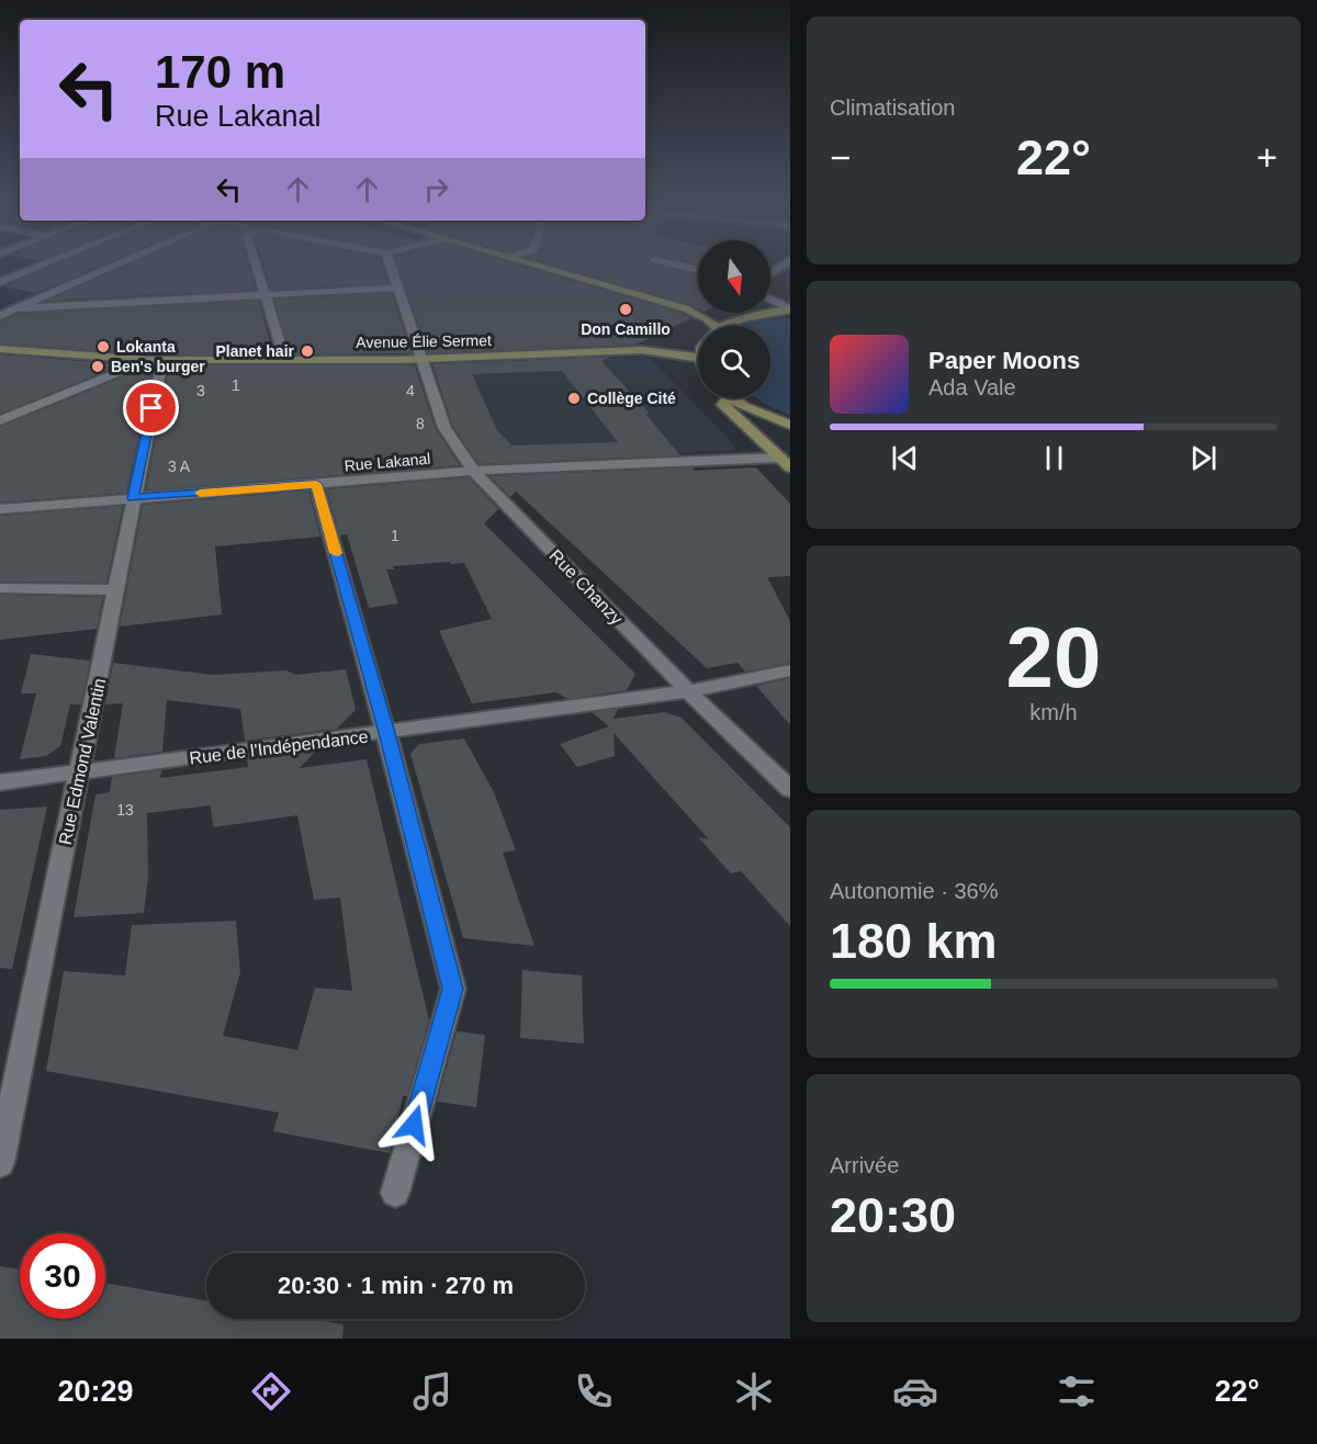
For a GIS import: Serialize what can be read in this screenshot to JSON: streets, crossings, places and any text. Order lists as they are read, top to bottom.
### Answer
{
  "streets": {
    "main road": ["Avenue Élie Sermet"],
    "street": [
      "Rue Lakanal",
      "Rue Chanzy",
      "Rue de l'Indépendance",
      "Rue Edmond Valentin"
    ]
  },
  "crossings": [
    ["Avenue Élie Sermet", "Rue Chanzy"],
    ["Avenue Élie Sermet", "Rue Edmond Valentin"],
    ["Rue Lakanal", "Rue Chanzy"],
    ["Rue Lakanal", "Rue Edmond Valentin"],
    ["Rue Chanzy", "Rue de l'Indépendance"],
    ["Rue de l'Indépendance", "Rue Edmond Valentin"]
  ],
  "places": [
    "Don Camillo",
    "Lokanta",
    "Planet hair",
    "Ben's burger",
    "Collège Cité"
  ],
  "house_numbers": [
    "1",
    "3",
    "4",
    "8",
    "3 A",
    "1",
    "13"
  ],
  "north": "bottom",
  "page": {
    "tile": [
      "Climatisation",
      ["20", "km/h"],
      ["Autonomie · 36%", "180 km"],
      ["Arrivée", "20:30"]
    ],
    "turn": ["170 m", "Rue Lakanal"],
    "heat": ["−", "22°", "+"],
    "song": ["Paper Moons", "Ada Vale"],
    "limit": "30",
    "trip": "20:30 · 1 min · 270 m",
    "tabs": ["20:29", "22°"]
  }
}
